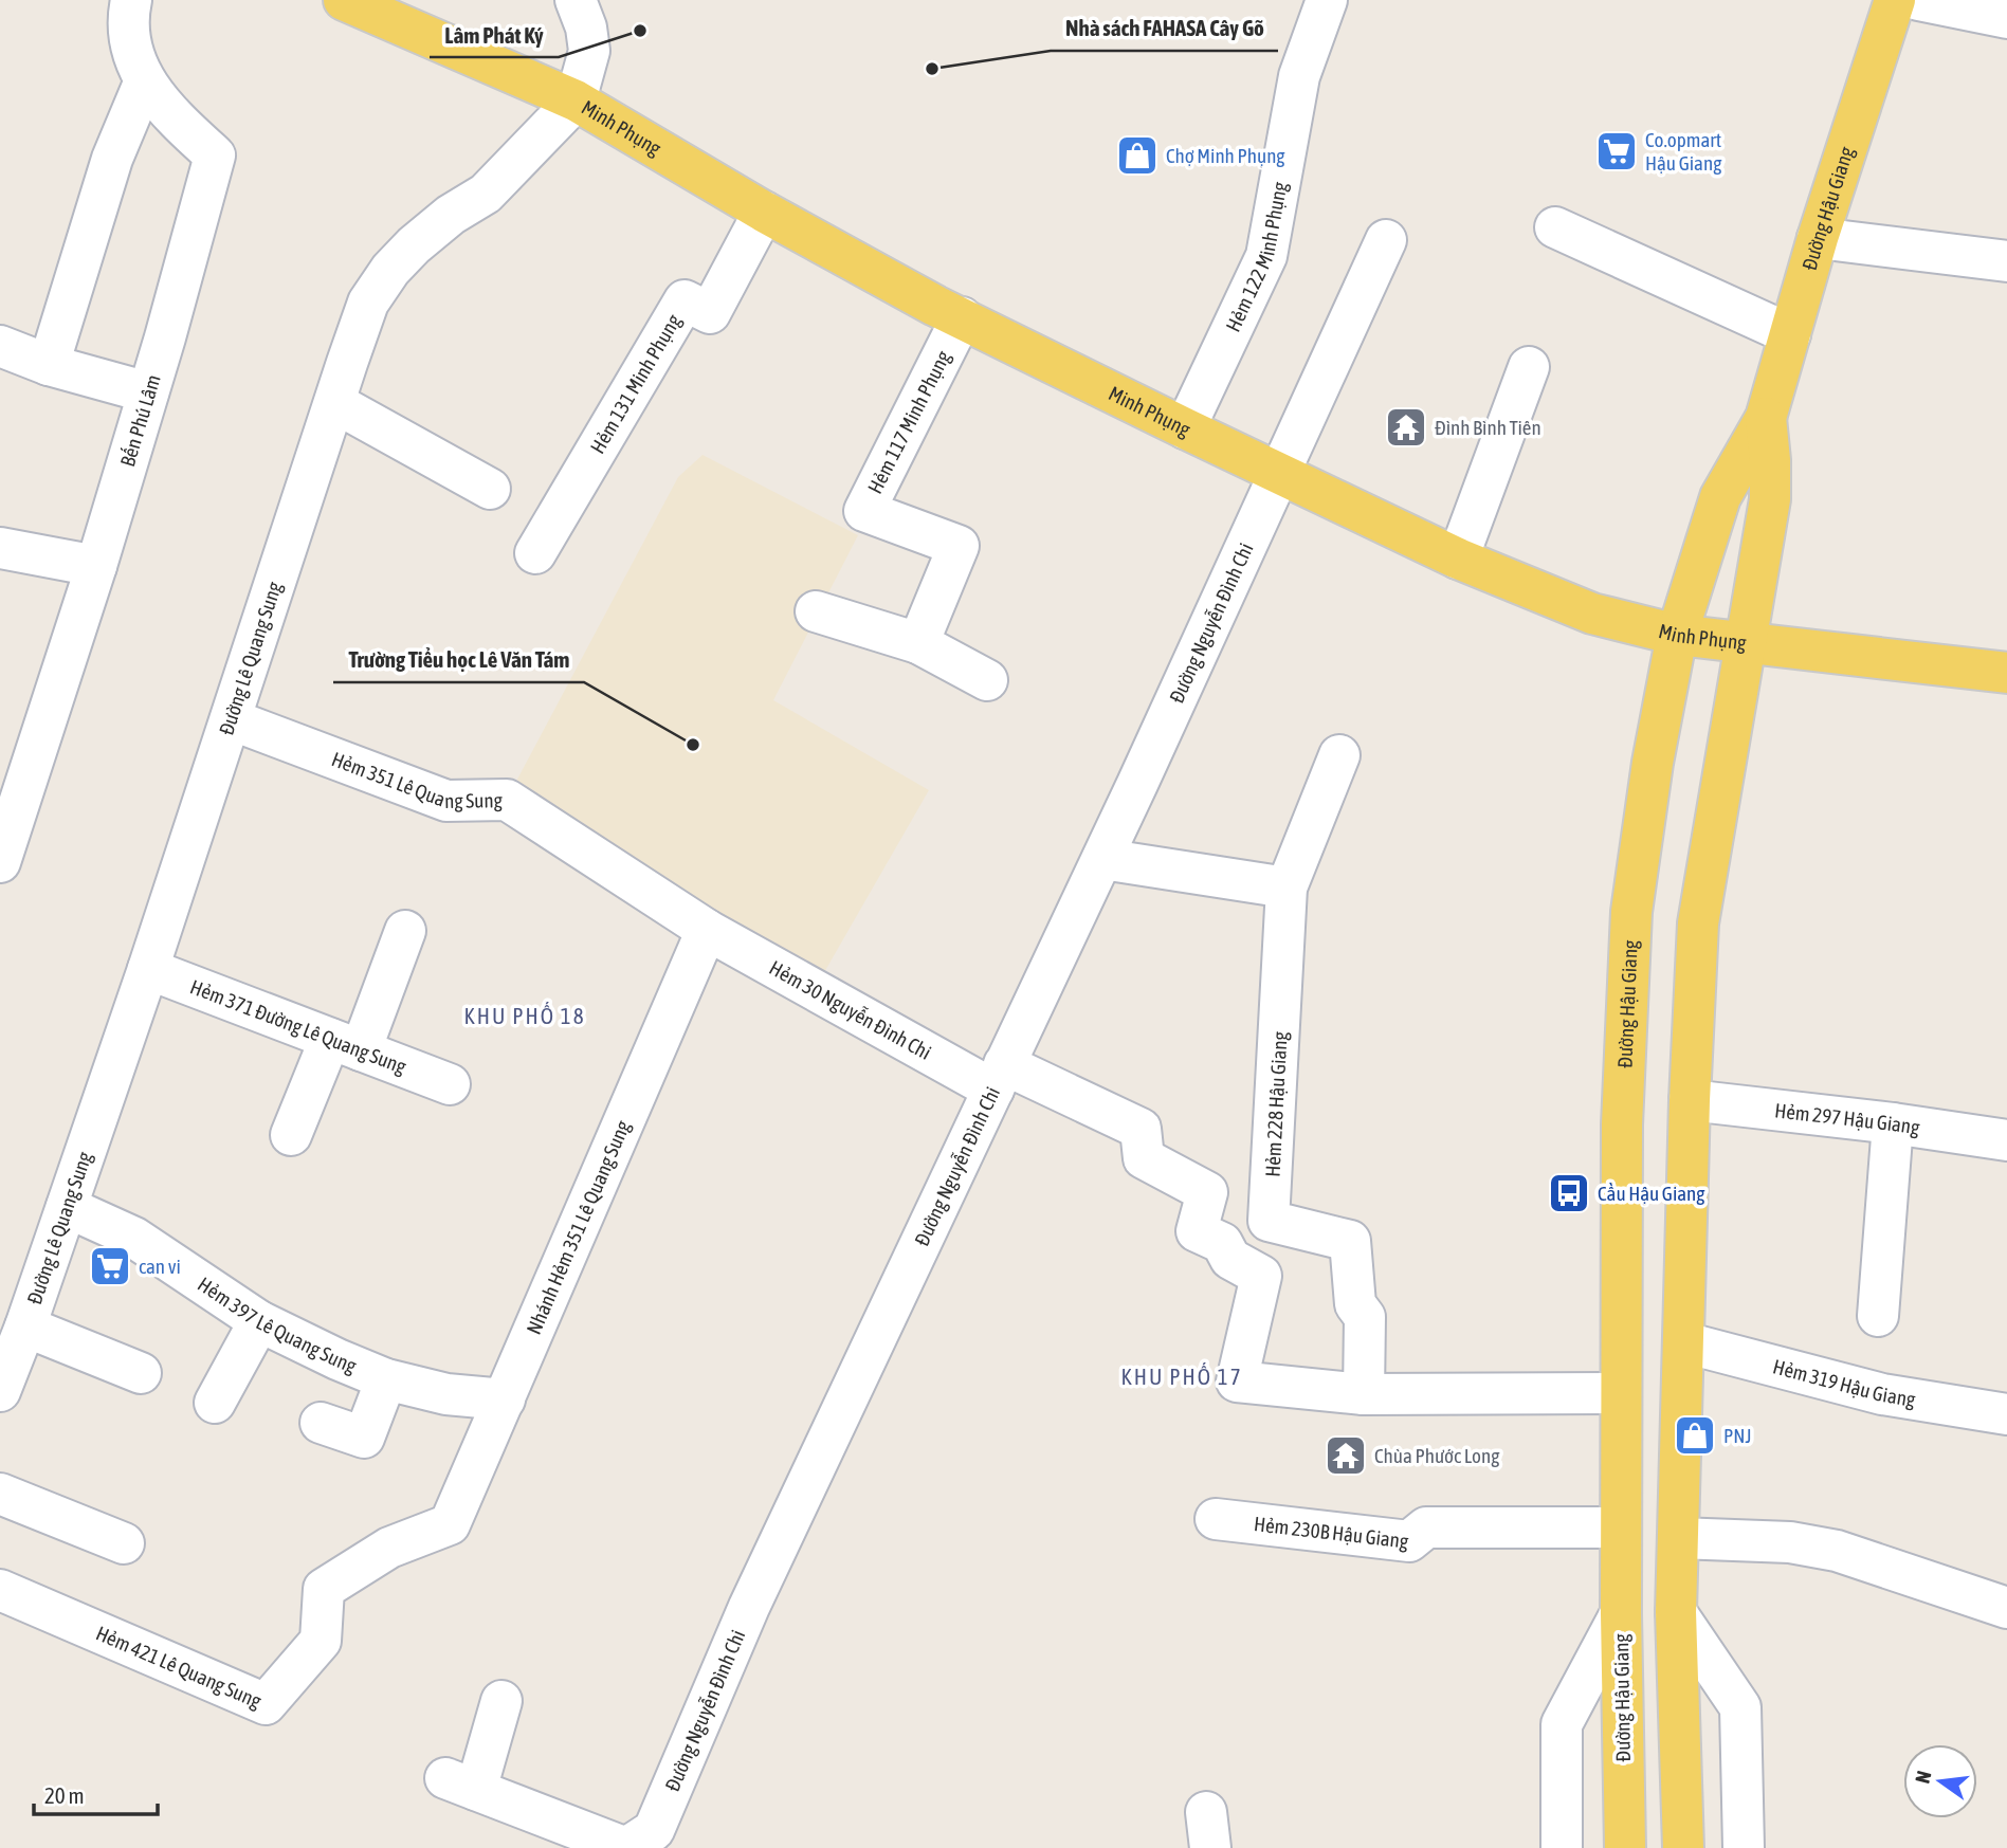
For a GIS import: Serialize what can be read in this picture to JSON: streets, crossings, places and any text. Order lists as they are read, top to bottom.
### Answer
{
  "streets": {
    "main road": ["Minh Phụng", "Đường Hậu Giang"],
    "street": [
      "Hẻm 122 Minh Phụng",
      "Hẻm 131 Minh Phụng",
      "Bến Phú Lâm",
      "Hẻm 117 Minh Phụng",
      "Đường Nguyễn Đình Chi",
      "Đường Lê Quang Sung",
      "Hẻm 351 Lê Quang Sung",
      "Hẻm 30 Nguyễn Đình Chi",
      "Hẻm 371 Đường Lê Quang Sung",
      "Hẻm 228 Hậu Giang",
      "Hẻm 297 Hậu Giang",
      "Nhánh Hẻm 351 Lê Quang Sung",
      "Hẻm 397 Lê Quang Sung",
      "Hẻm 319 Hậu Giang",
      "Hẻm 230B Hậu Giang",
      "Hẻm 421 Lê Quang Sung"
    ]
  },
  "crossings": [
    ["Minh Phụng", "Đường Hậu Giang"],
    ["Minh Phụng", "Hẻm 122 Minh Phụng"],
    ["Minh Phụng", "Hẻm 131 Minh Phụng"],
    ["Minh Phụng", "Hẻm 117 Minh Phụng"],
    ["Minh Phụng", "Đường Nguyễn Đình Chi"],
    ["Minh Phụng", "Đường Lê Quang Sung"],
    ["Đường Hậu Giang", "Hẻm 297 Hậu Giang"],
    ["Đường Hậu Giang", "Hẻm 319 Hậu Giang"],
    ["Đường Hậu Giang", "Hẻm 230B Hậu Giang"],
    ["Đường Nguyễn Đình Chi", "Hẻm 30 Nguyễn Đình Chi"],
    ["Đường Lê Quang Sung", "Hẻm 351 Lê Quang Sung"],
    ["Đường Lê Quang Sung", "Hẻm 371 Đường Lê Quang Sung"],
    ["Đường Lê Quang Sung", "Hẻm 397 Lê Quang Sung"],
    ["Hẻm 351 Lê Quang Sung", "Hẻm 30 Nguyễn Đình Chi"],
    ["Hẻm 351 Lê Quang Sung", "Nhánh Hẻm 351 Lê Quang Sung"],
    ["Hẻm 30 Nguyễn Đình Chi", "Nhánh Hẻm 351 Lê Quang Sung"],
    ["Nhánh Hẻm 351 Lê Quang Sung", "Hẻm 397 Lê Quang Sung"],
    ["Nhánh Hẻm 351 Lê Quang Sung", "Hẻm 421 Lê Quang Sung"]
  ],
  "districts": ["KHU PHỐ 18", "KHU PHỐ 17"],
  "places": {
    "other": ["Lâm Phát Ký", "Nhà sách FAHASA Cây Gõ", "Trường Tiểu học Lê Văn Tám"],
    "supermarket": ["Co.opmart Hậu Giang", "can vi"],
    "shop": ["Chợ Minh Phụng", "PNJ"],
    "temple": ["Đình Bình Tiên", "Chùa Phước Long"],
    "bus stop": ["Cầu Hậu Giang"]
  },
  "scale_bar": "20 m",
  "north": "left"
}
